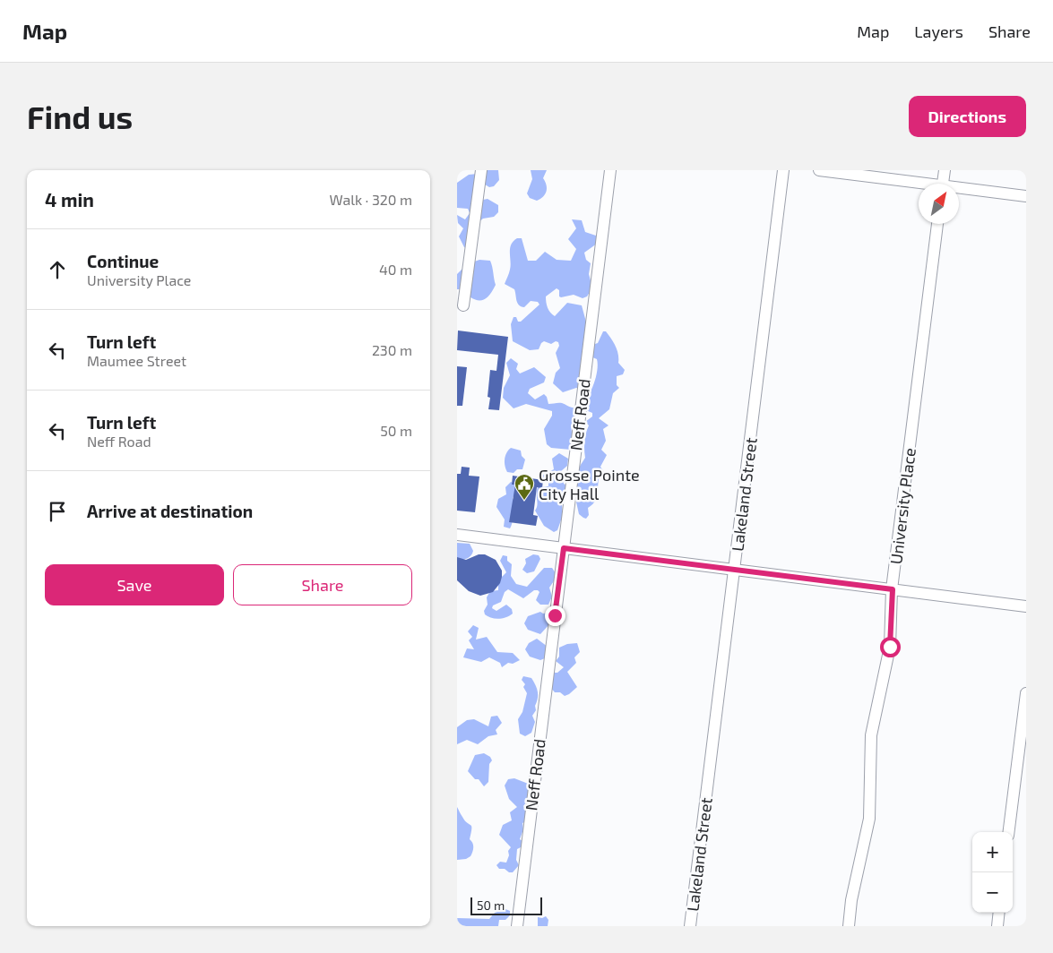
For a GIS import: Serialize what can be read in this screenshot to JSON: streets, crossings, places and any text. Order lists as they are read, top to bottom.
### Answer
{
  "streets": {
    "street": ["Neff Road", "Lakeland Street", "University Place"]
  },
  "places": {
    "public building": ["Grosse Pointe City Hall"]
  },
  "scale_bar": "50 m",
  "north": "top right",
  "page": {
    "header": "Map",
    "nav": ["Map", "Layers", "Share"],
    "buttons": [
      "Directions",
      ["Save", "Share"]
    ],
    "title": "Find us",
    "heading": ["4 min", "Walk · 320 m"],
    "list": [
      ["Continue", "University Place", "40 m"],
      ["Turn left", "Maumee Street", "230 m"],
      ["Turn left", "Neff Road", "50 m"],
      "Arrive at destination"
    ],
    "map_buttons": ["+", "−"],
    "scale": "50 m"
  }
}
